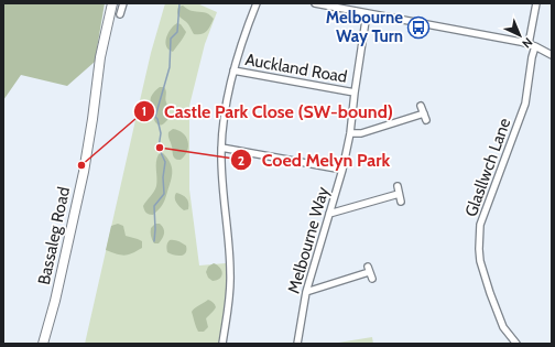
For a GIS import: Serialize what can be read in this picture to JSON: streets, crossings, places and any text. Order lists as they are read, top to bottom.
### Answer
{
  "streets": {
    "street": [
      "Auckland Road",
      "Glasllwch Lane",
      "Bassaleg Road",
      "Melbourne Way"
    ]
  },
  "crossings": [
    ["Auckland Road", "Melbourne Way"]
  ],
  "places": {
    "bus stop": ["Melbourne Way Turn"],
    "other": ["Coed Melyn Park", "Castle Park Close (SW-bound)"]
  },
  "north": "bottom right"
}
